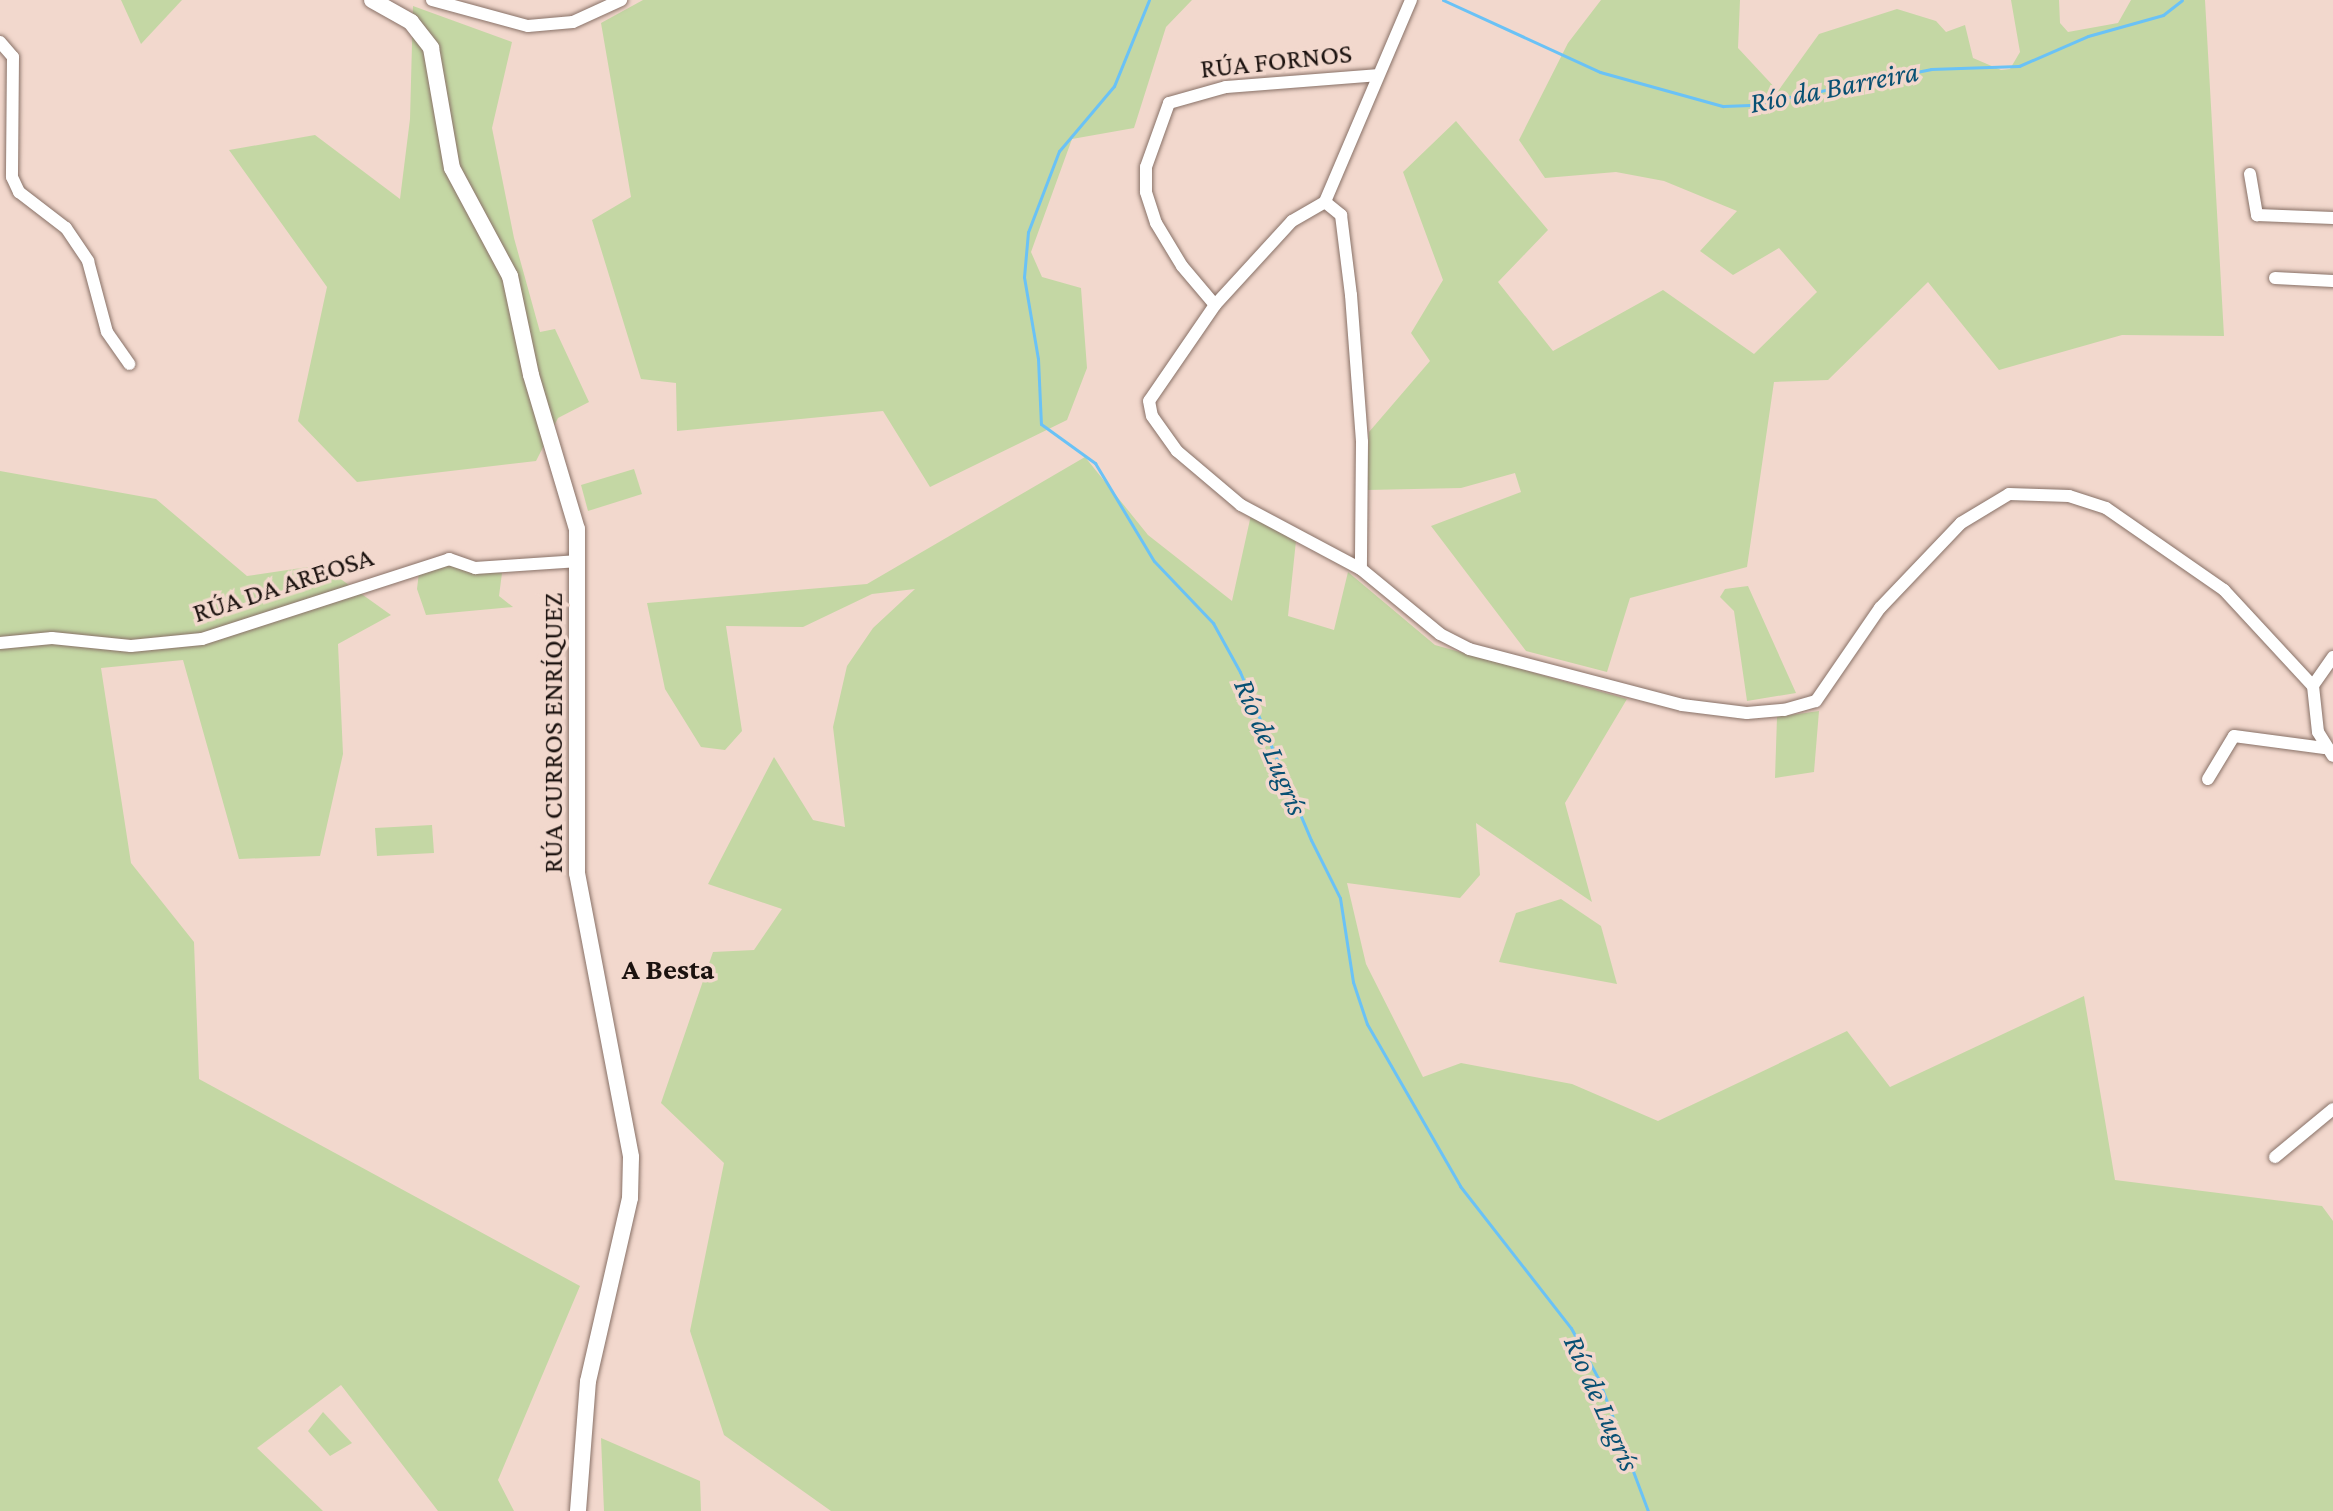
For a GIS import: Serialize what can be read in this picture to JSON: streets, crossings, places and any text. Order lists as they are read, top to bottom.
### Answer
{
  "streets": {
    "street": ["RÚA FORNOS", "RÚA DA AREOSA", "RÚA CURROS ENRÍQUEZ"]
  },
  "crossings": [
    ["RÚA DA AREOSA", "RÚA CURROS ENRÍQUEZ"]
  ],
  "districts": ["A Besta"],
  "water": ["Río da Barreira", "Río de Lugrís"]
}
